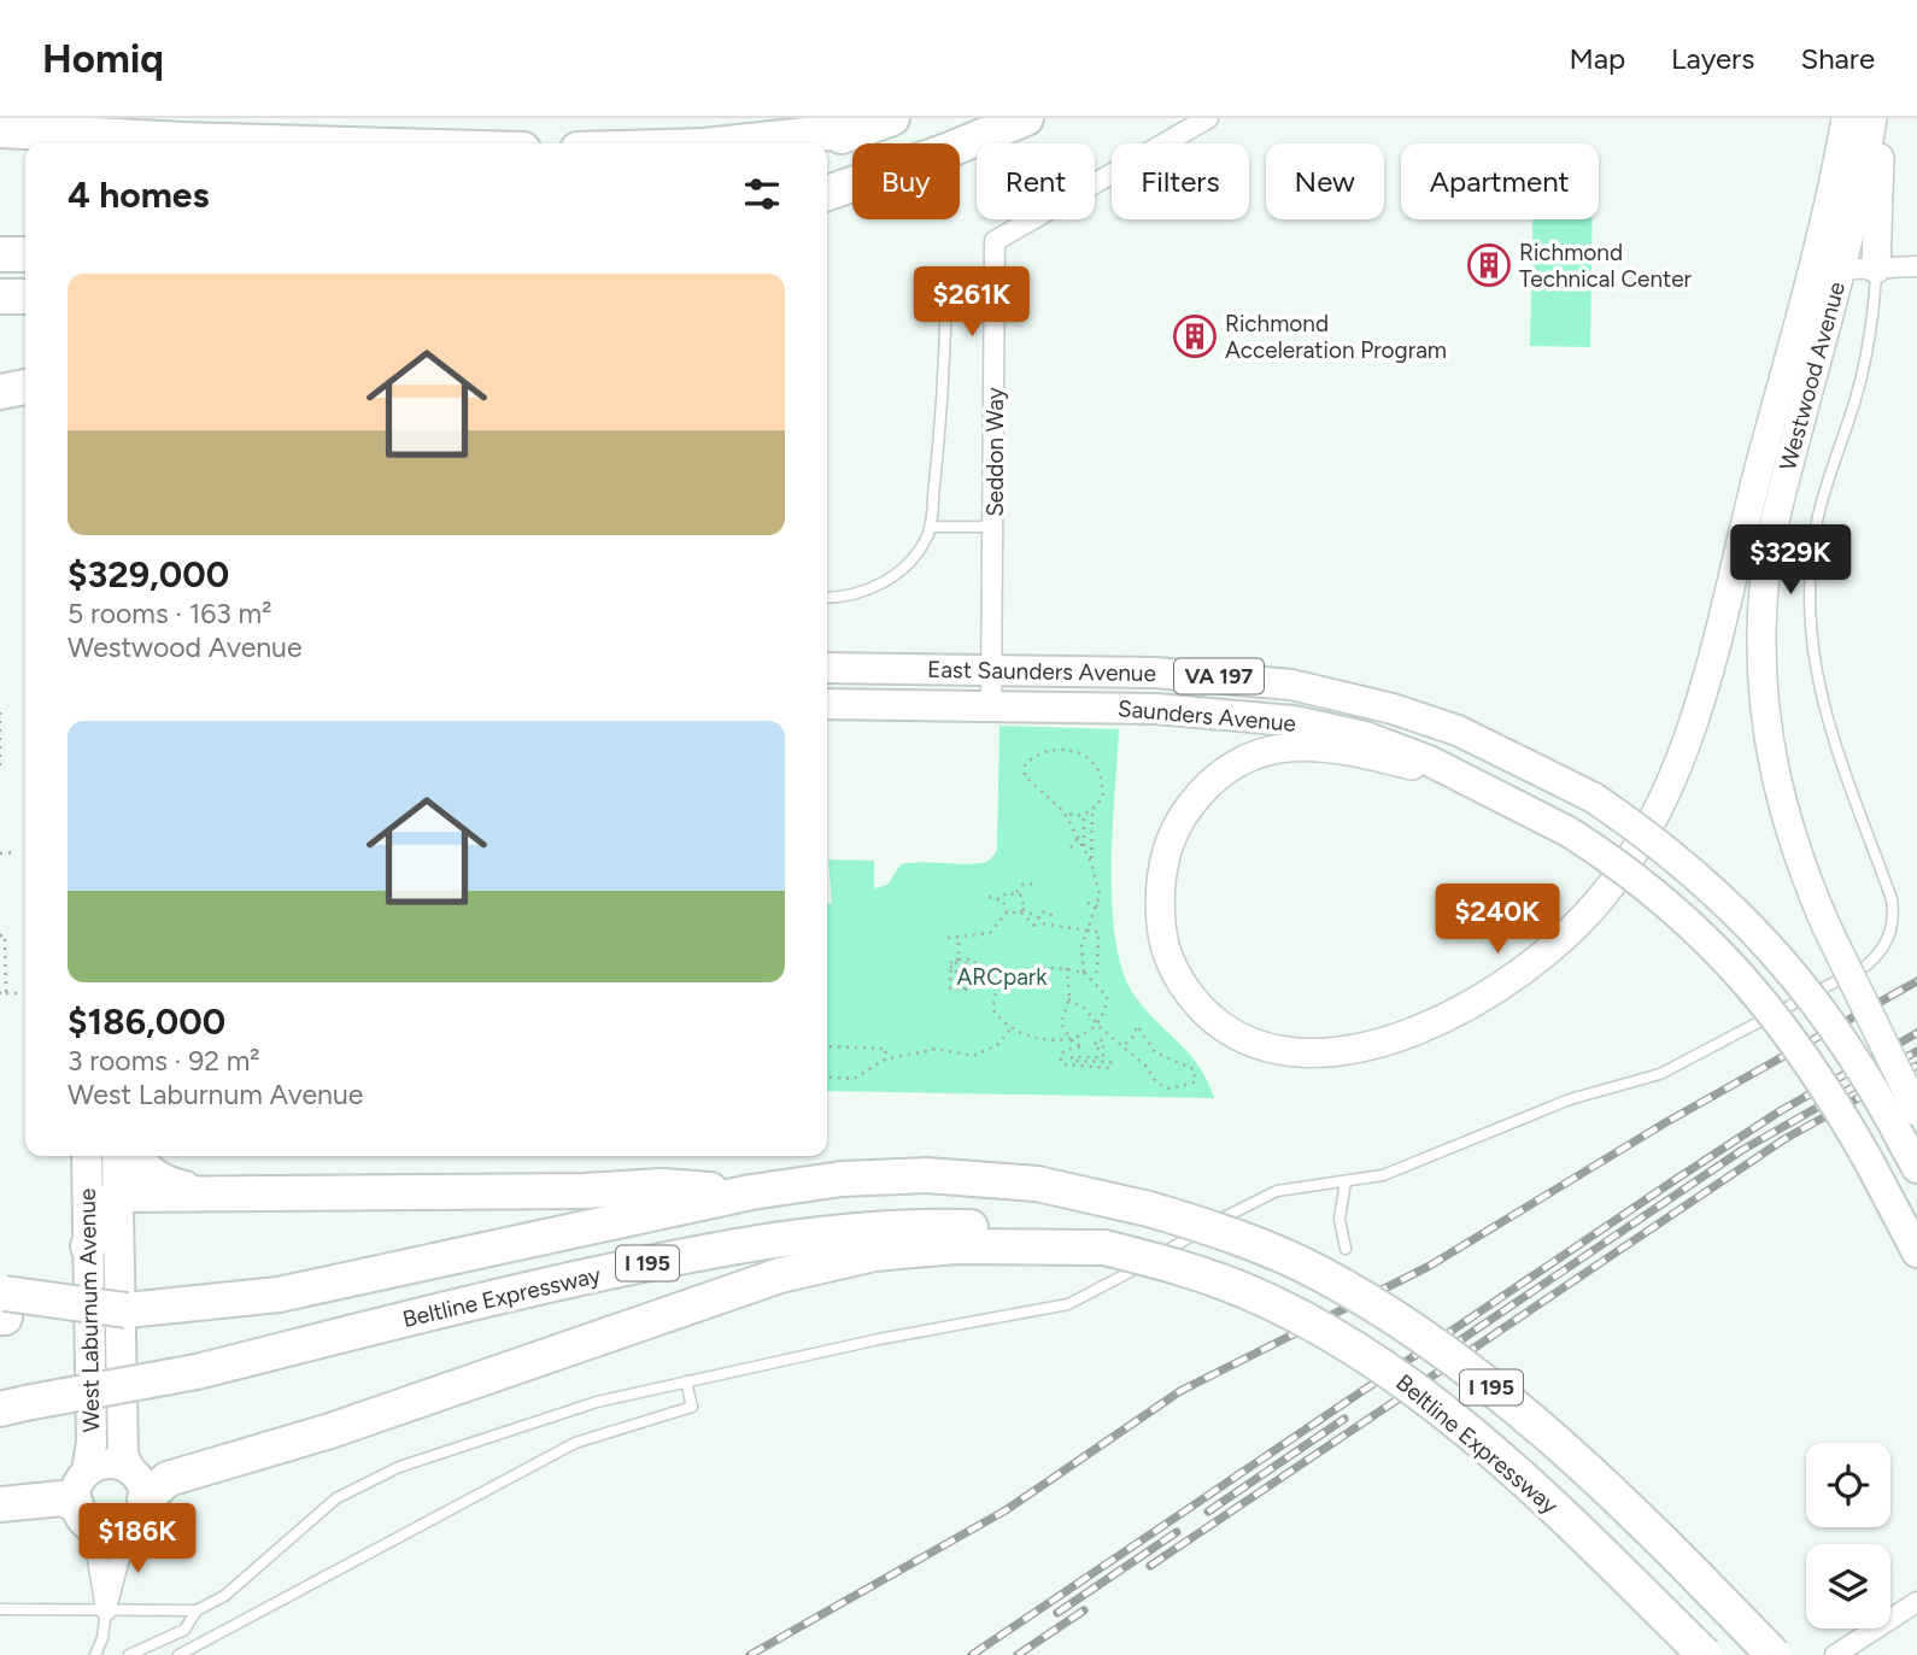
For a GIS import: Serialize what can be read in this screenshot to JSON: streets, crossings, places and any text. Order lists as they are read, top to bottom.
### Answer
{
  "streets": {
    "highway": ["I 195", "Beltline Expressway"],
    "main road": [
      "Westwood Avenue",
      "East Saunders Avenue",
      "VA 197",
      "Saunders Avenue",
      "West Laburnum Avenue"
    ],
    "street": ["Seddon Way"]
  },
  "crossings": [
    ["Westwood Avenue", "Saunders Avenue"],
    ["Seddon Way", "East Saunders Avenue"],
    ["Seddon Way", "Saunders Avenue"]
  ],
  "parks": ["ARCpark"],
  "places": {
    "building": ["Richmond Technical Center", "Richmond Acceleration Program"]
  },
  "page": {
    "header": "Homiq",
    "nav": ["Map", "Layers", "Share"],
    "chip": [
      "Buy",
      "Rent",
      "Filters",
      "New",
      "Apartment"
    ],
    "heading": "4 homes",
    "list": [
      {
        "name": "$329,000",
        "note": "5 rooms · 163 m² · Westwood Avenue"
      },
      {
        "name": "$186,000",
        "note": "3 rooms · 92 m² · West Laburnum Avenue"
      }
    ],
    "price": [
      "$261K",
      "$329K",
      "$240K",
      "$186K"
    ]
  }
}
